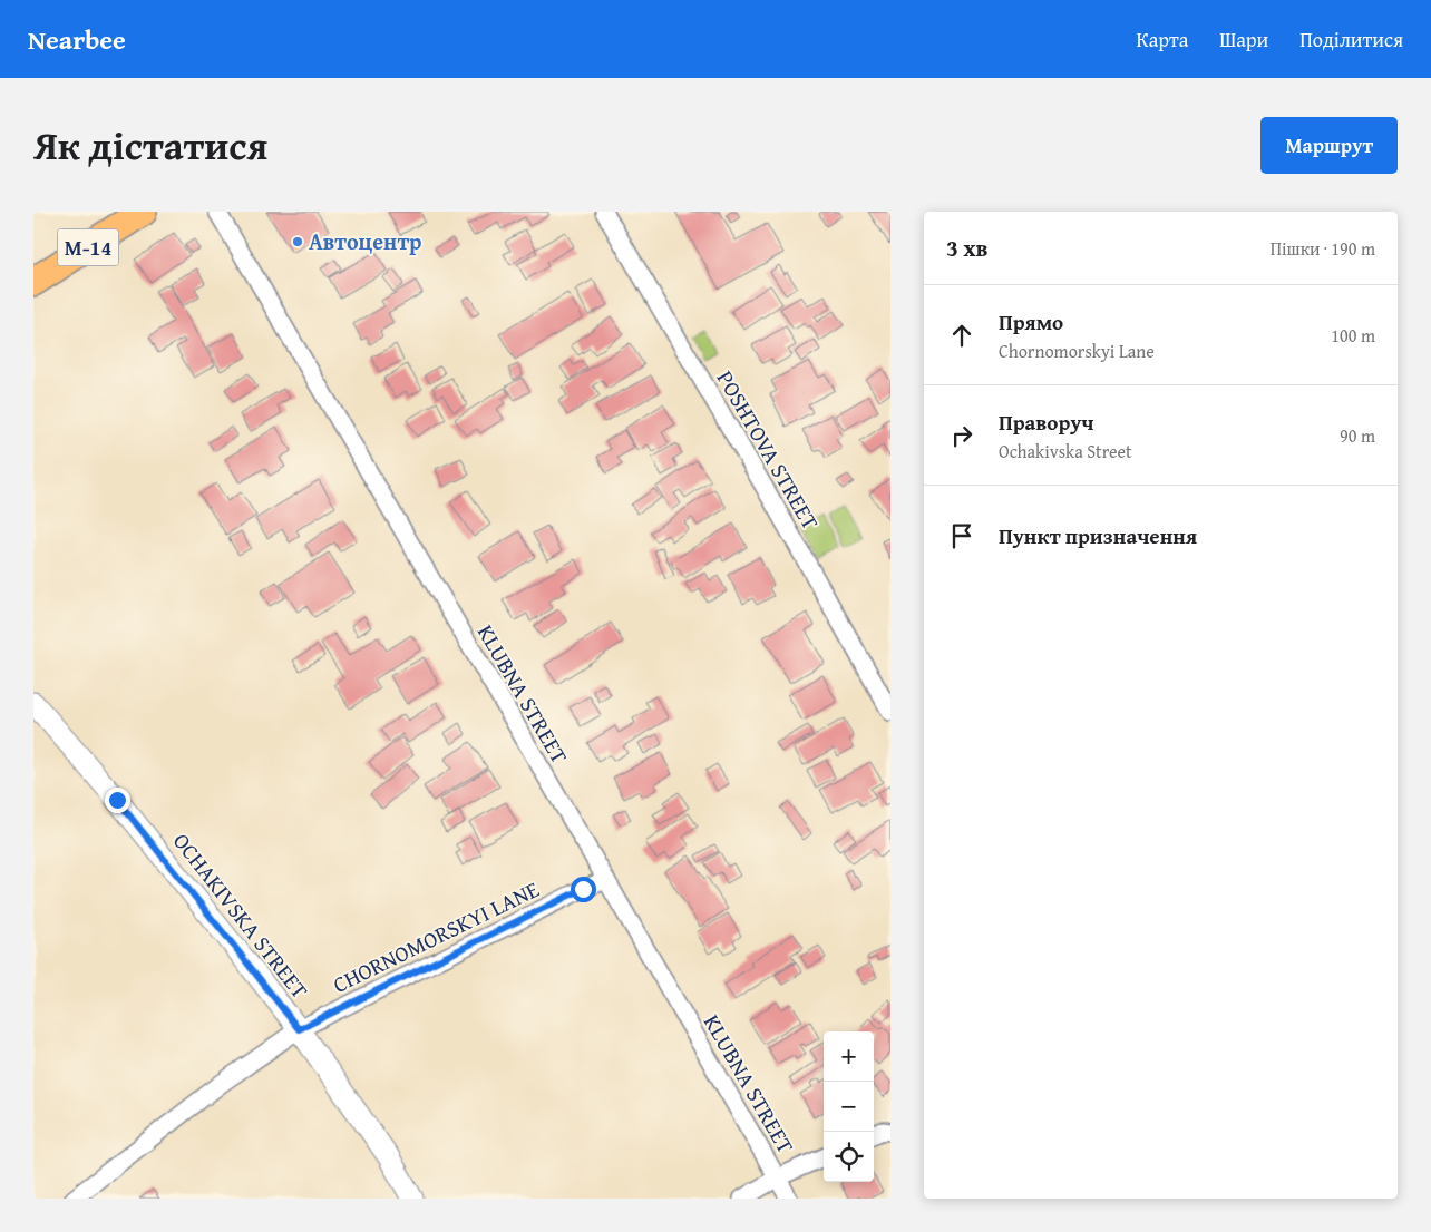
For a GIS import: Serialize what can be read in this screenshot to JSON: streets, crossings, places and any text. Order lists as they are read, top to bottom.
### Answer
{
  "streets": {
    "highway": ["М-14"],
    "street": [
      "POSHTOVA STREET",
      "KLUBNA STREET",
      "OCHAKIVSKA STREET",
      "CHORNOMORSKYI LANE"
    ]
  },
  "crossings": [
    ["KLUBNA STREET", "CHORNOMORSKYI LANE"],
    ["OCHAKIVSKA STREET", "CHORNOMORSKYI LANE"]
  ],
  "places": ["Автоцентр"],
  "page": {
    "header": "Nearbee",
    "nav": ["Карта", "Шари", "Поділитися"],
    "title": "Як дістатися",
    "buttons": "Маршрут",
    "heading": ["3 хв", "Пішки · 190 m"],
    "list": [
      ["Прямо", "Chornomorskyi Lane", "100 m"],
      ["Праворуч", "Ochakivska Street", "90 m"],
      "Пункт призначення"
    ],
    "map_buttons": ["+", "−"]
  }
}
